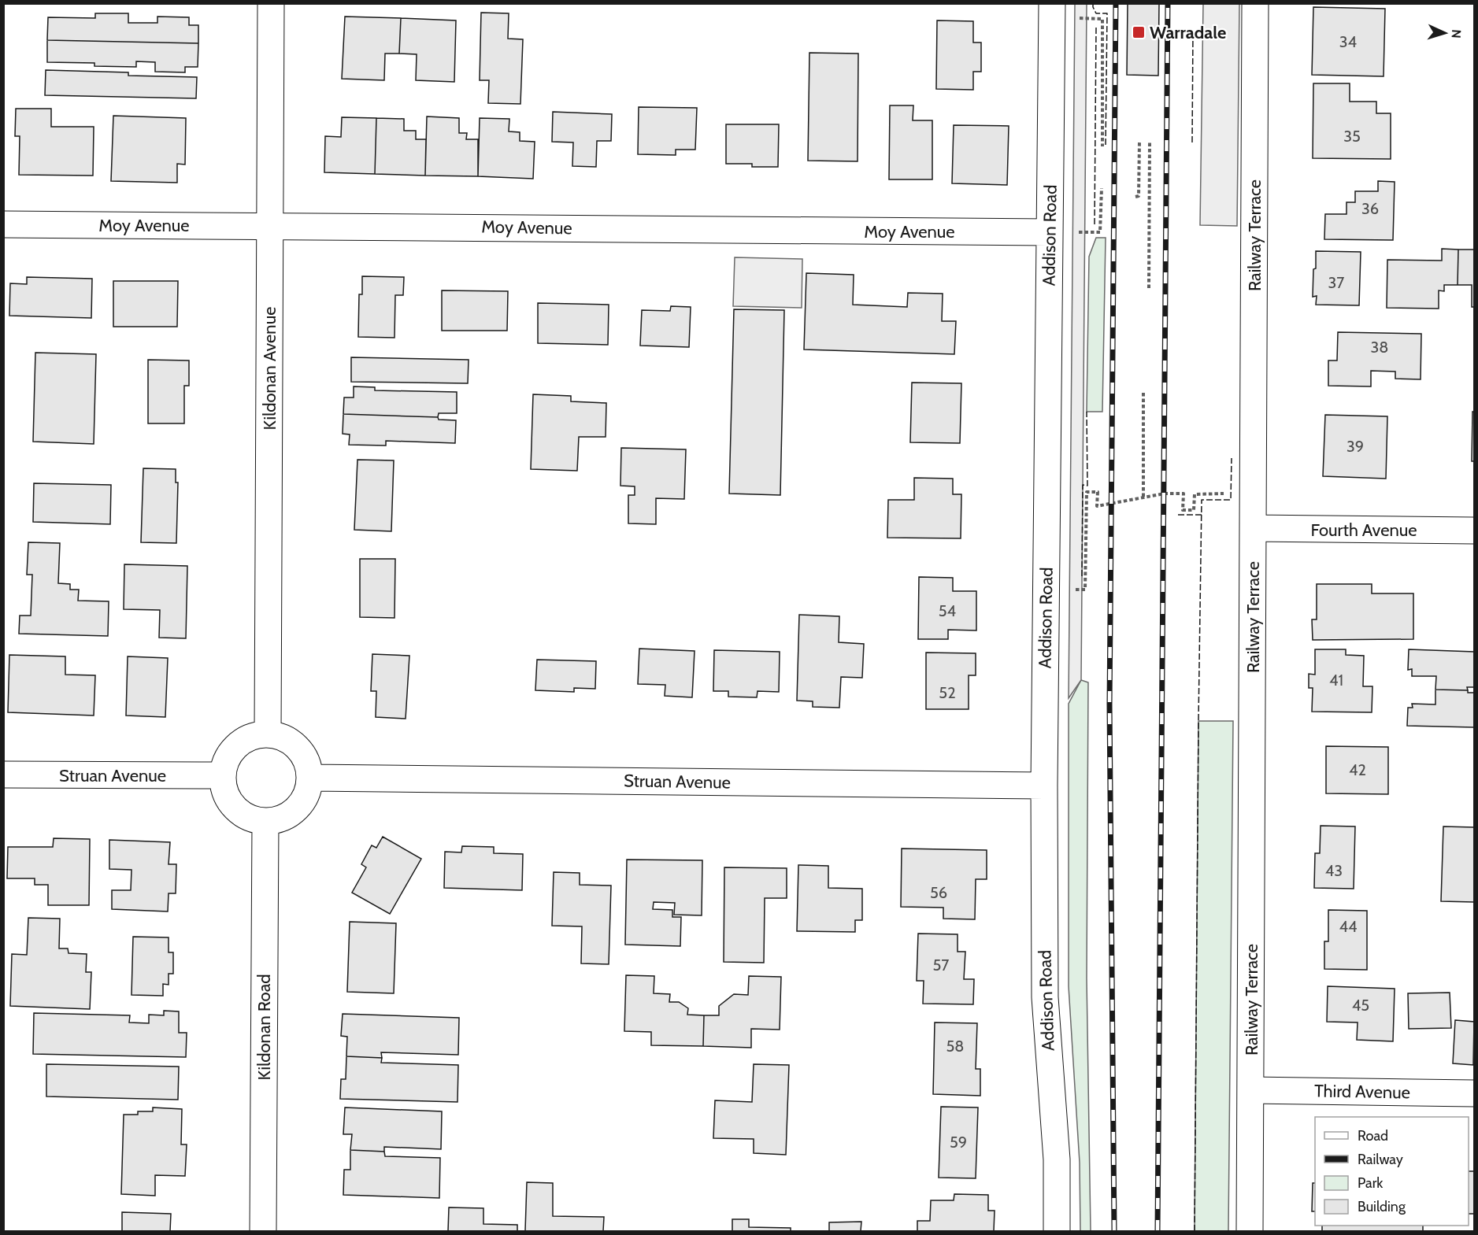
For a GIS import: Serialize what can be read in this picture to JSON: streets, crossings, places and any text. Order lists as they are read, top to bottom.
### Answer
{
  "streets": {
    "street": [
      "Moy Avenue",
      "Addison Road",
      "Railway Terrace",
      "Kildonan Avenue",
      "Fourth Avenue",
      "Struan Avenue",
      "Kildonan Road",
      "Third Avenue"
    ]
  },
  "crossings": [
    ["Moy Avenue", "Addison Road"],
    ["Moy Avenue", "Kildonan Avenue"],
    ["Addison Road", "Struan Avenue"],
    ["Railway Terrace", "Fourth Avenue"],
    ["Railway Terrace", "Third Avenue"],
    ["Kildonan Avenue", "Struan Avenue"],
    ["Kildonan Avenue", "Kildonan Road"],
    ["Struan Avenue", "Kildonan Road"]
  ],
  "places": {
    "transit": ["Warradale"]
  },
  "house_numbers": [
    "34",
    "35",
    "36",
    "37",
    "38",
    "39",
    "54",
    "41",
    "52",
    "42",
    "43",
    "56",
    "44",
    "57",
    "45",
    "58",
    "59"
  ],
  "legend": [
    "Road",
    "Railway",
    "Park",
    "Building"
  ],
  "north": "right"
}
